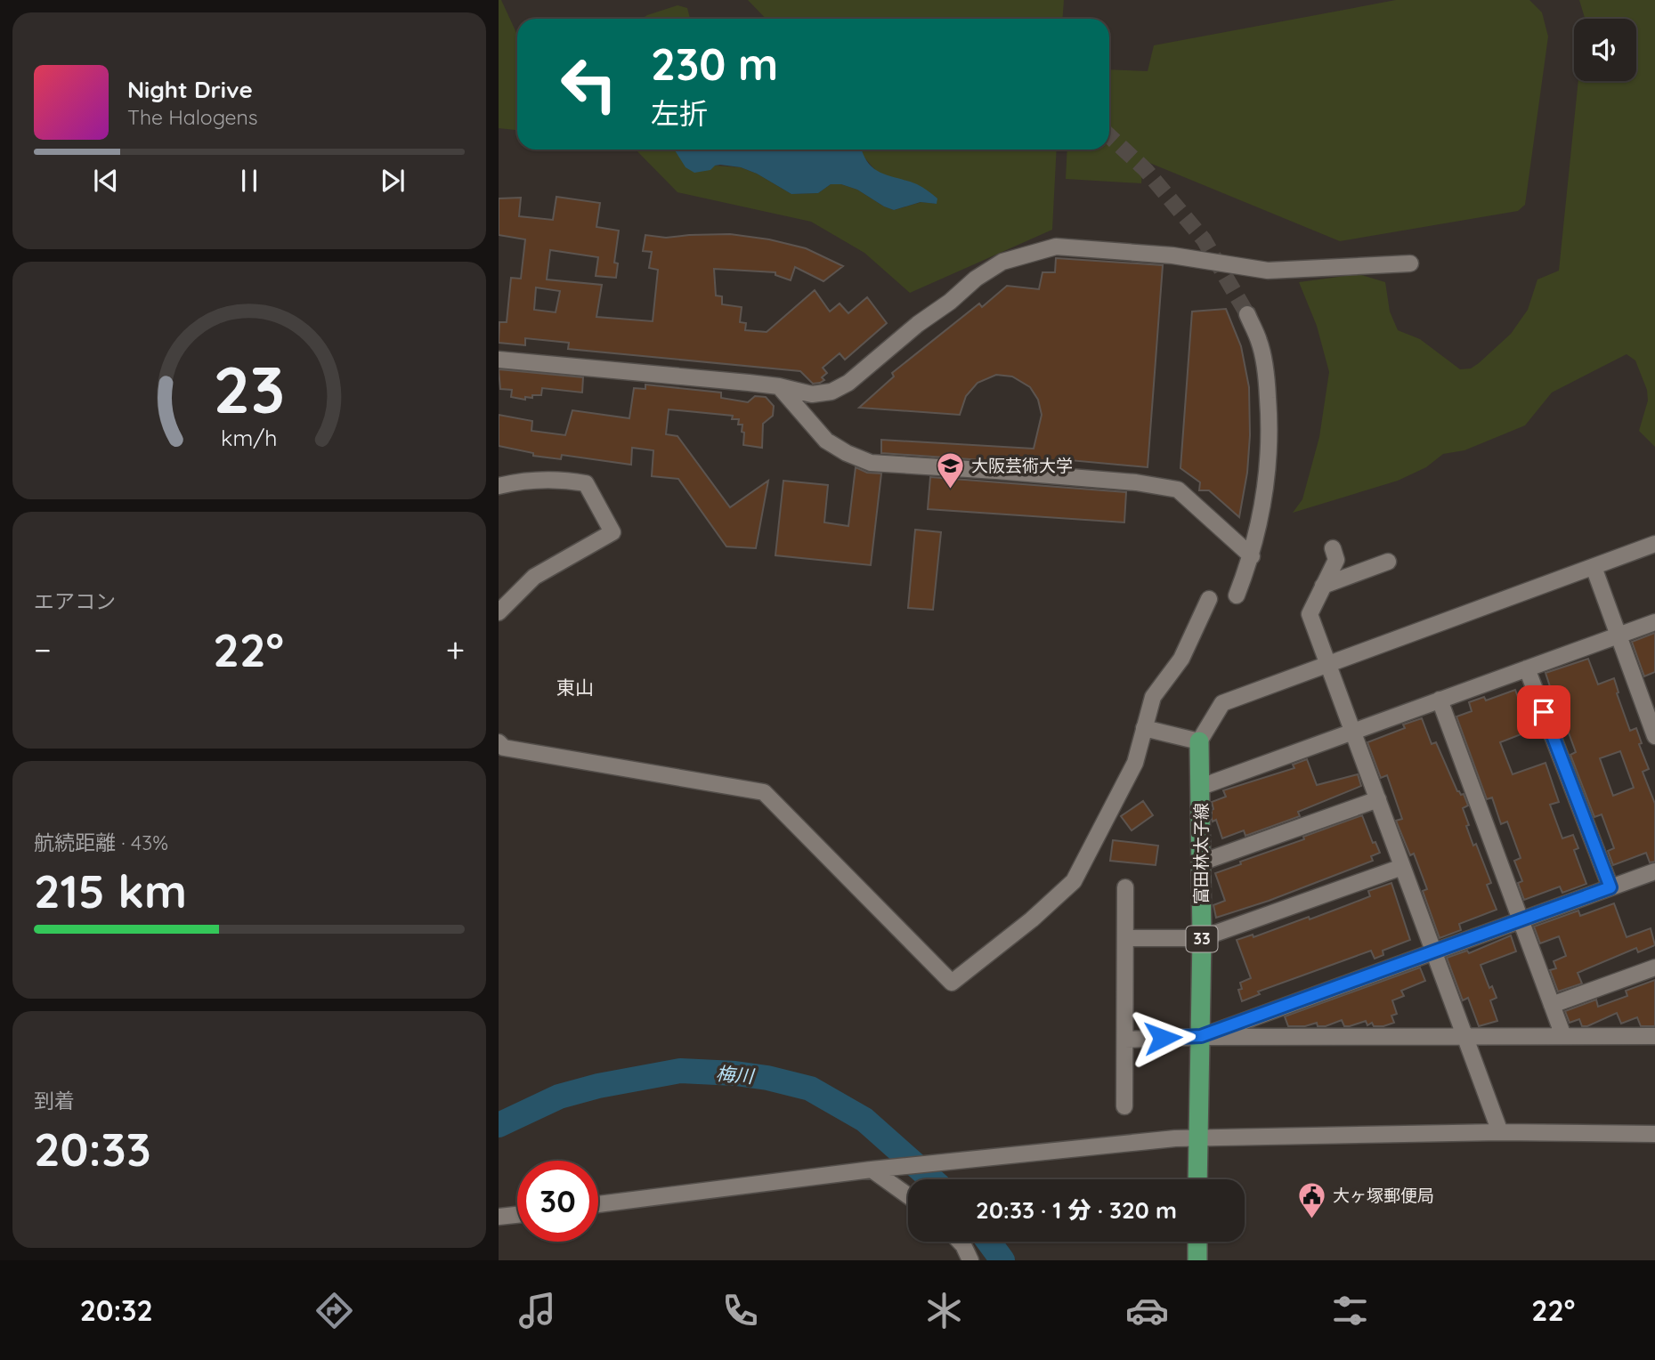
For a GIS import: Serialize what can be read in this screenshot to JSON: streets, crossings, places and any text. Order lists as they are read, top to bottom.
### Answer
{
  "streets": {
    "main road": ["富田林太子線", "33"]
  },
  "districts": ["東山"],
  "water": ["梅川"],
  "places": {
    "school or university": ["大阪芸術大学"],
    "public building": ["大ヶ塚郵便局"]
  },
  "page": {
    "turn": ["230 m", "左折"],
    "song": ["Night Drive", "The Halogens"],
    "tile": [
      "エアコン",
      ["航続距離 · 43%", "215 km"],
      ["到着", "20:33"]
    ],
    "heat": ["−", "22°", "+"],
    "limit": "30",
    "trip": "20:33 · 1 分 · 320 m",
    "tabs": ["20:32", "22°"],
    "gauge": ["23", "km/h"]
  }
}
